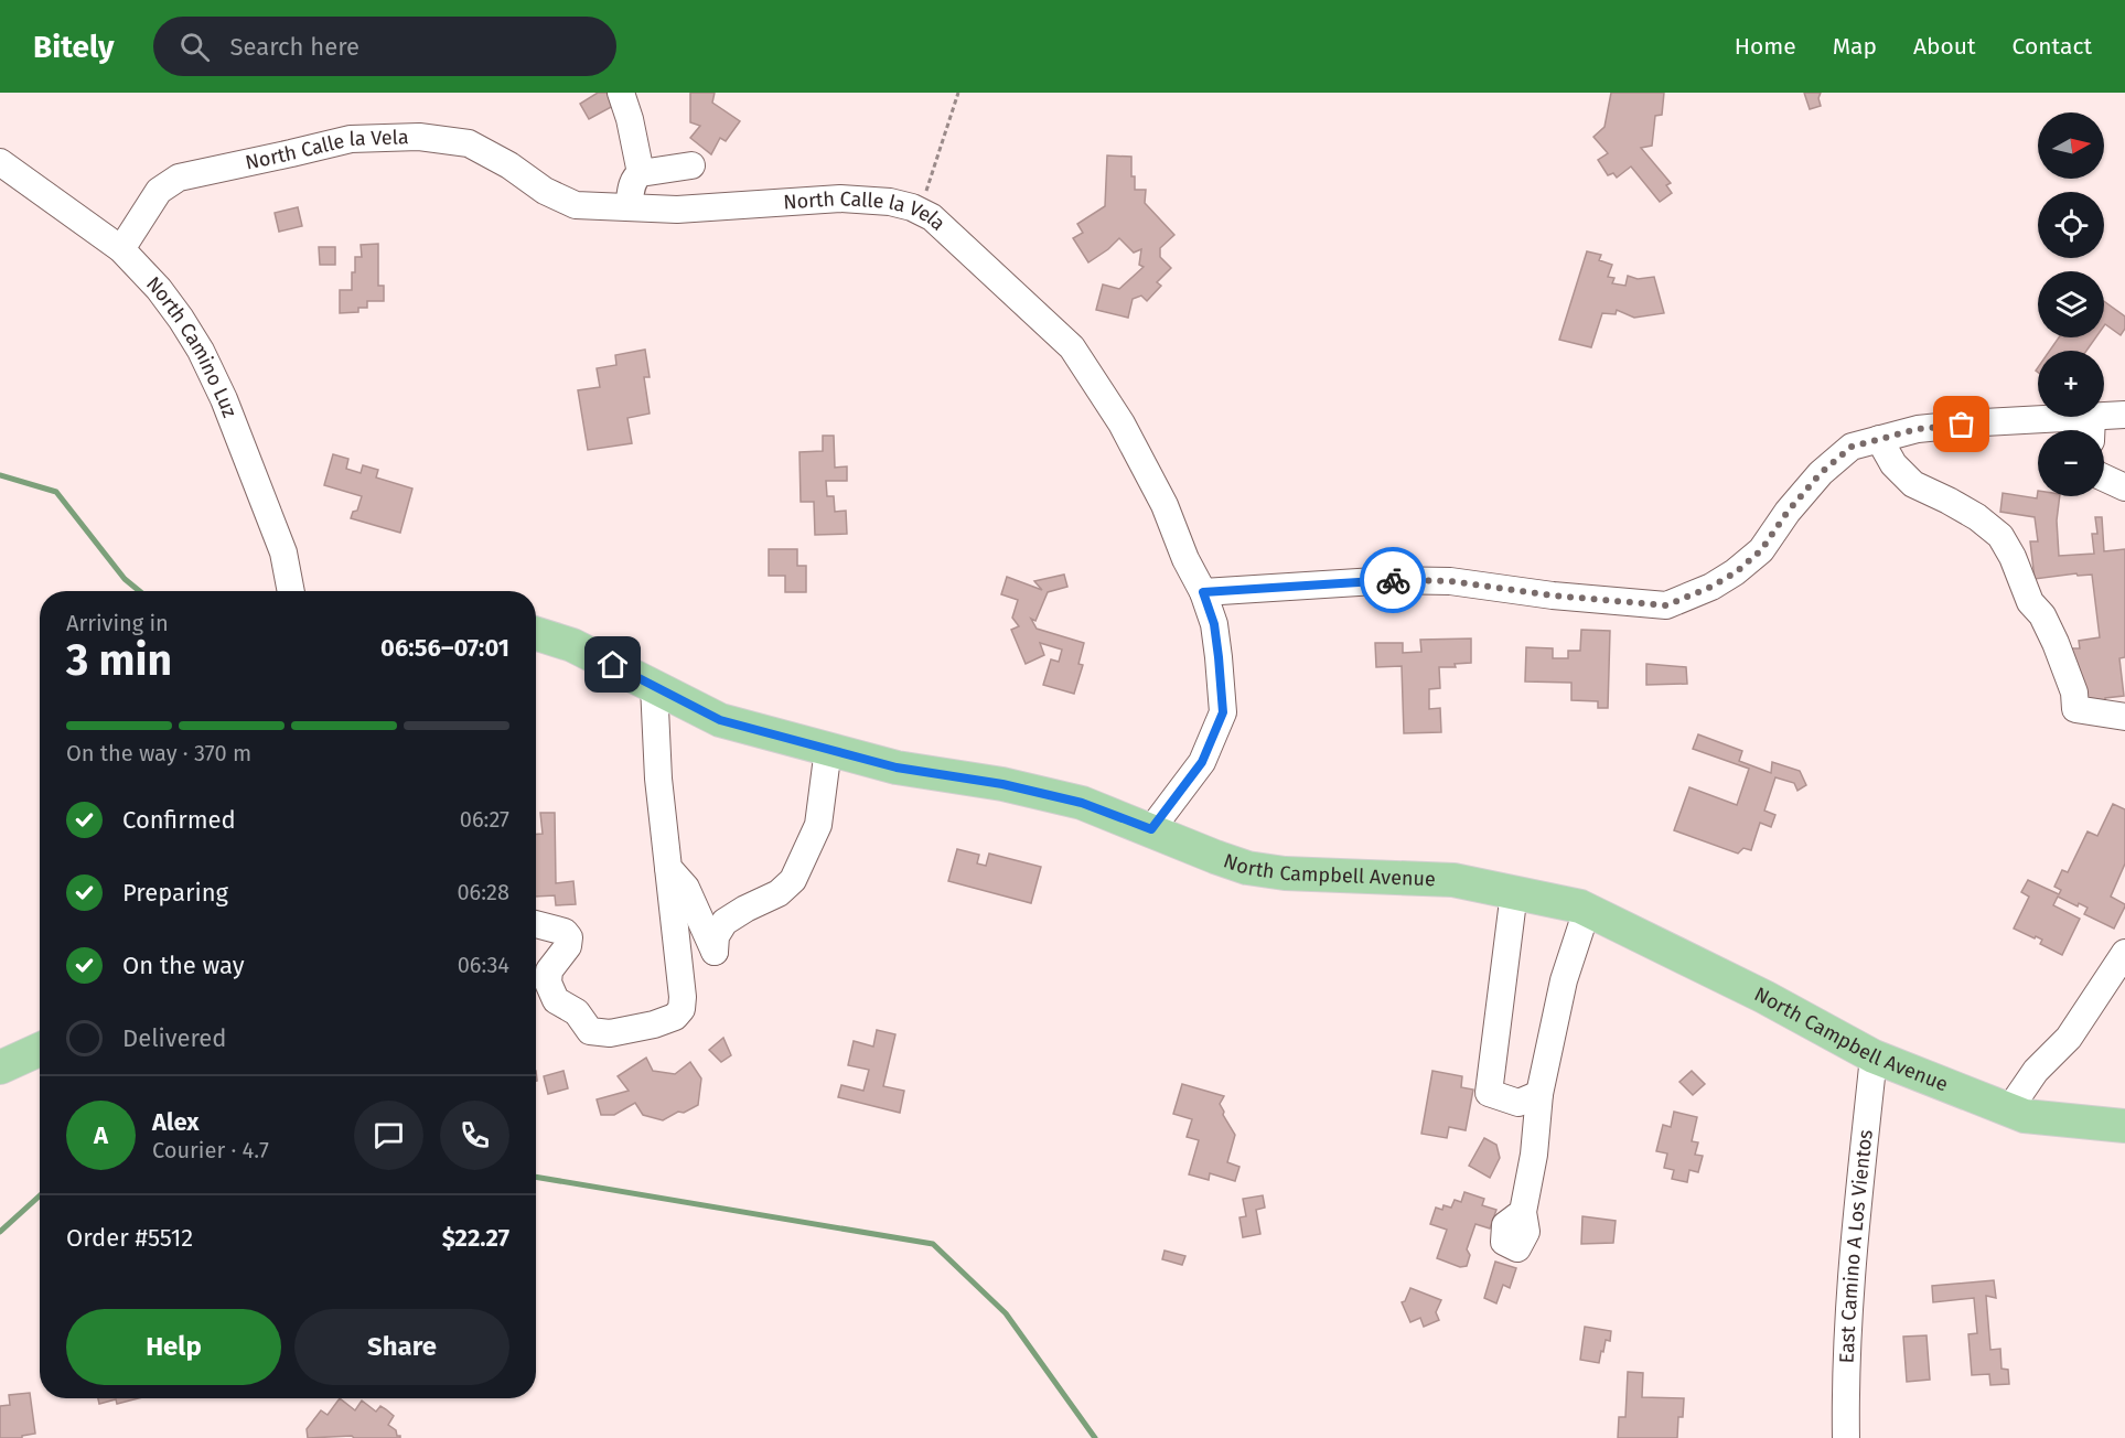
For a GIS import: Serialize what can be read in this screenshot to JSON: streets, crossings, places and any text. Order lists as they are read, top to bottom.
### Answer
{
  "streets": {
    "main road": ["North Campbell Avenue"],
    "street": ["North Calle la Vela", "North Camino Luz", "East Camino A Los Vientos"]
  },
  "crossings": [
    ["North Calle la Vela", "North Camino Luz"],
    ["North Calle la Vela", "North Campbell Avenue"],
    ["North Campbell Avenue", "East Camino A Los Vientos"]
  ],
  "north": "right",
  "page": {
    "header": "Bitely",
    "search": "Search here",
    "nav": [
      "Home",
      "Map",
      "About",
      "Contact"
    ],
    "map_buttons": ["+", "−"],
    "heading": ["3 min", "Arriving in", "06:56–07:01"],
    "panel": [
      "Alex",
      "Courier · 4.7",
      "Order #5512",
      "$22.27"
    ],
    "bar": "On the way · 370 m",
    "list": [
      ["Confirmed", "06:27"],
      ["Preparing", "06:28"],
      ["On the way", "06:34"],
      "Delivered"
    ],
    "round": "A",
    "buttons": ["Help", "Share"]
  }
}
